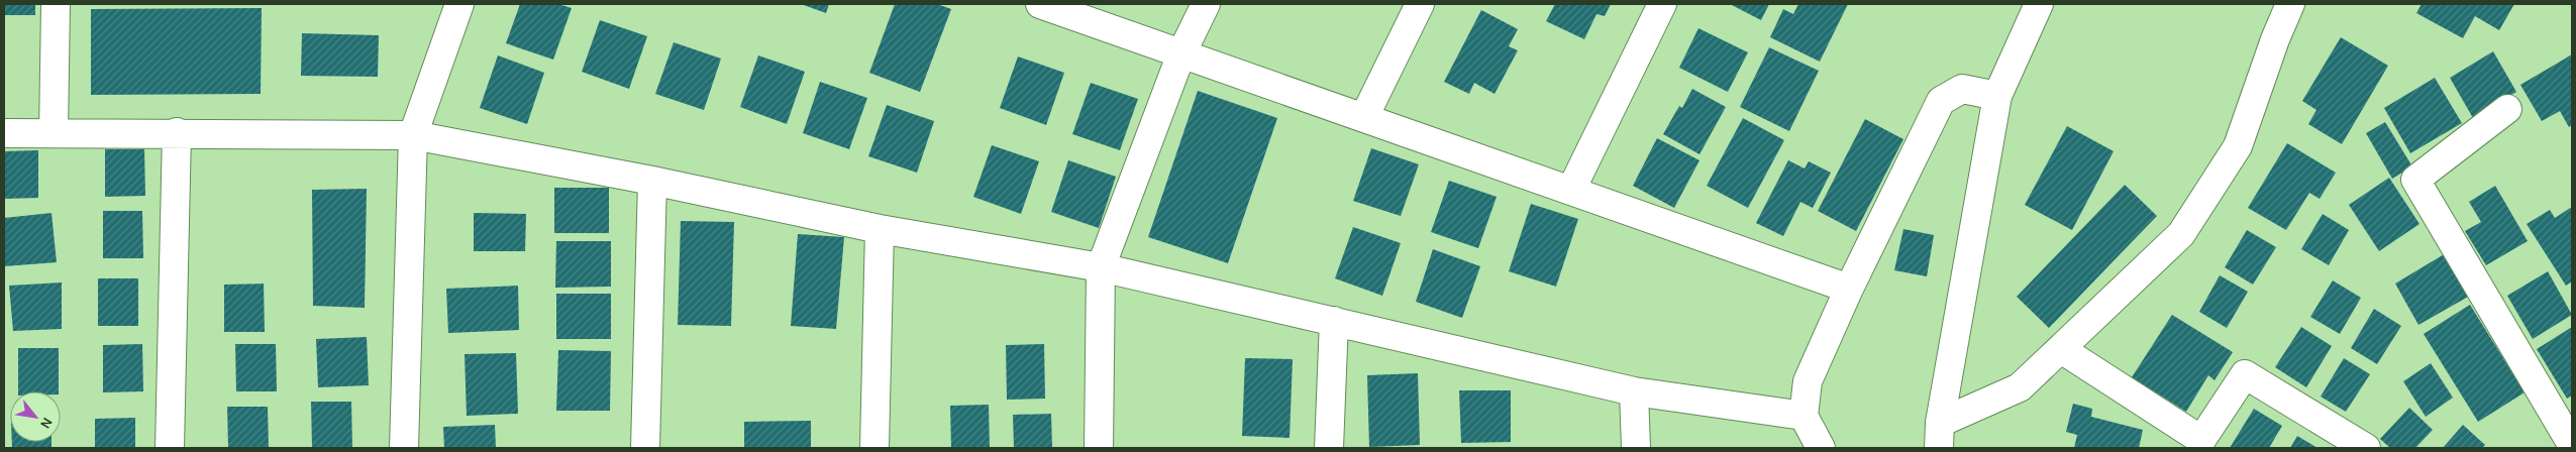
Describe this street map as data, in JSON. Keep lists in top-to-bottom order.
{
  "north": "bottom right"
}
